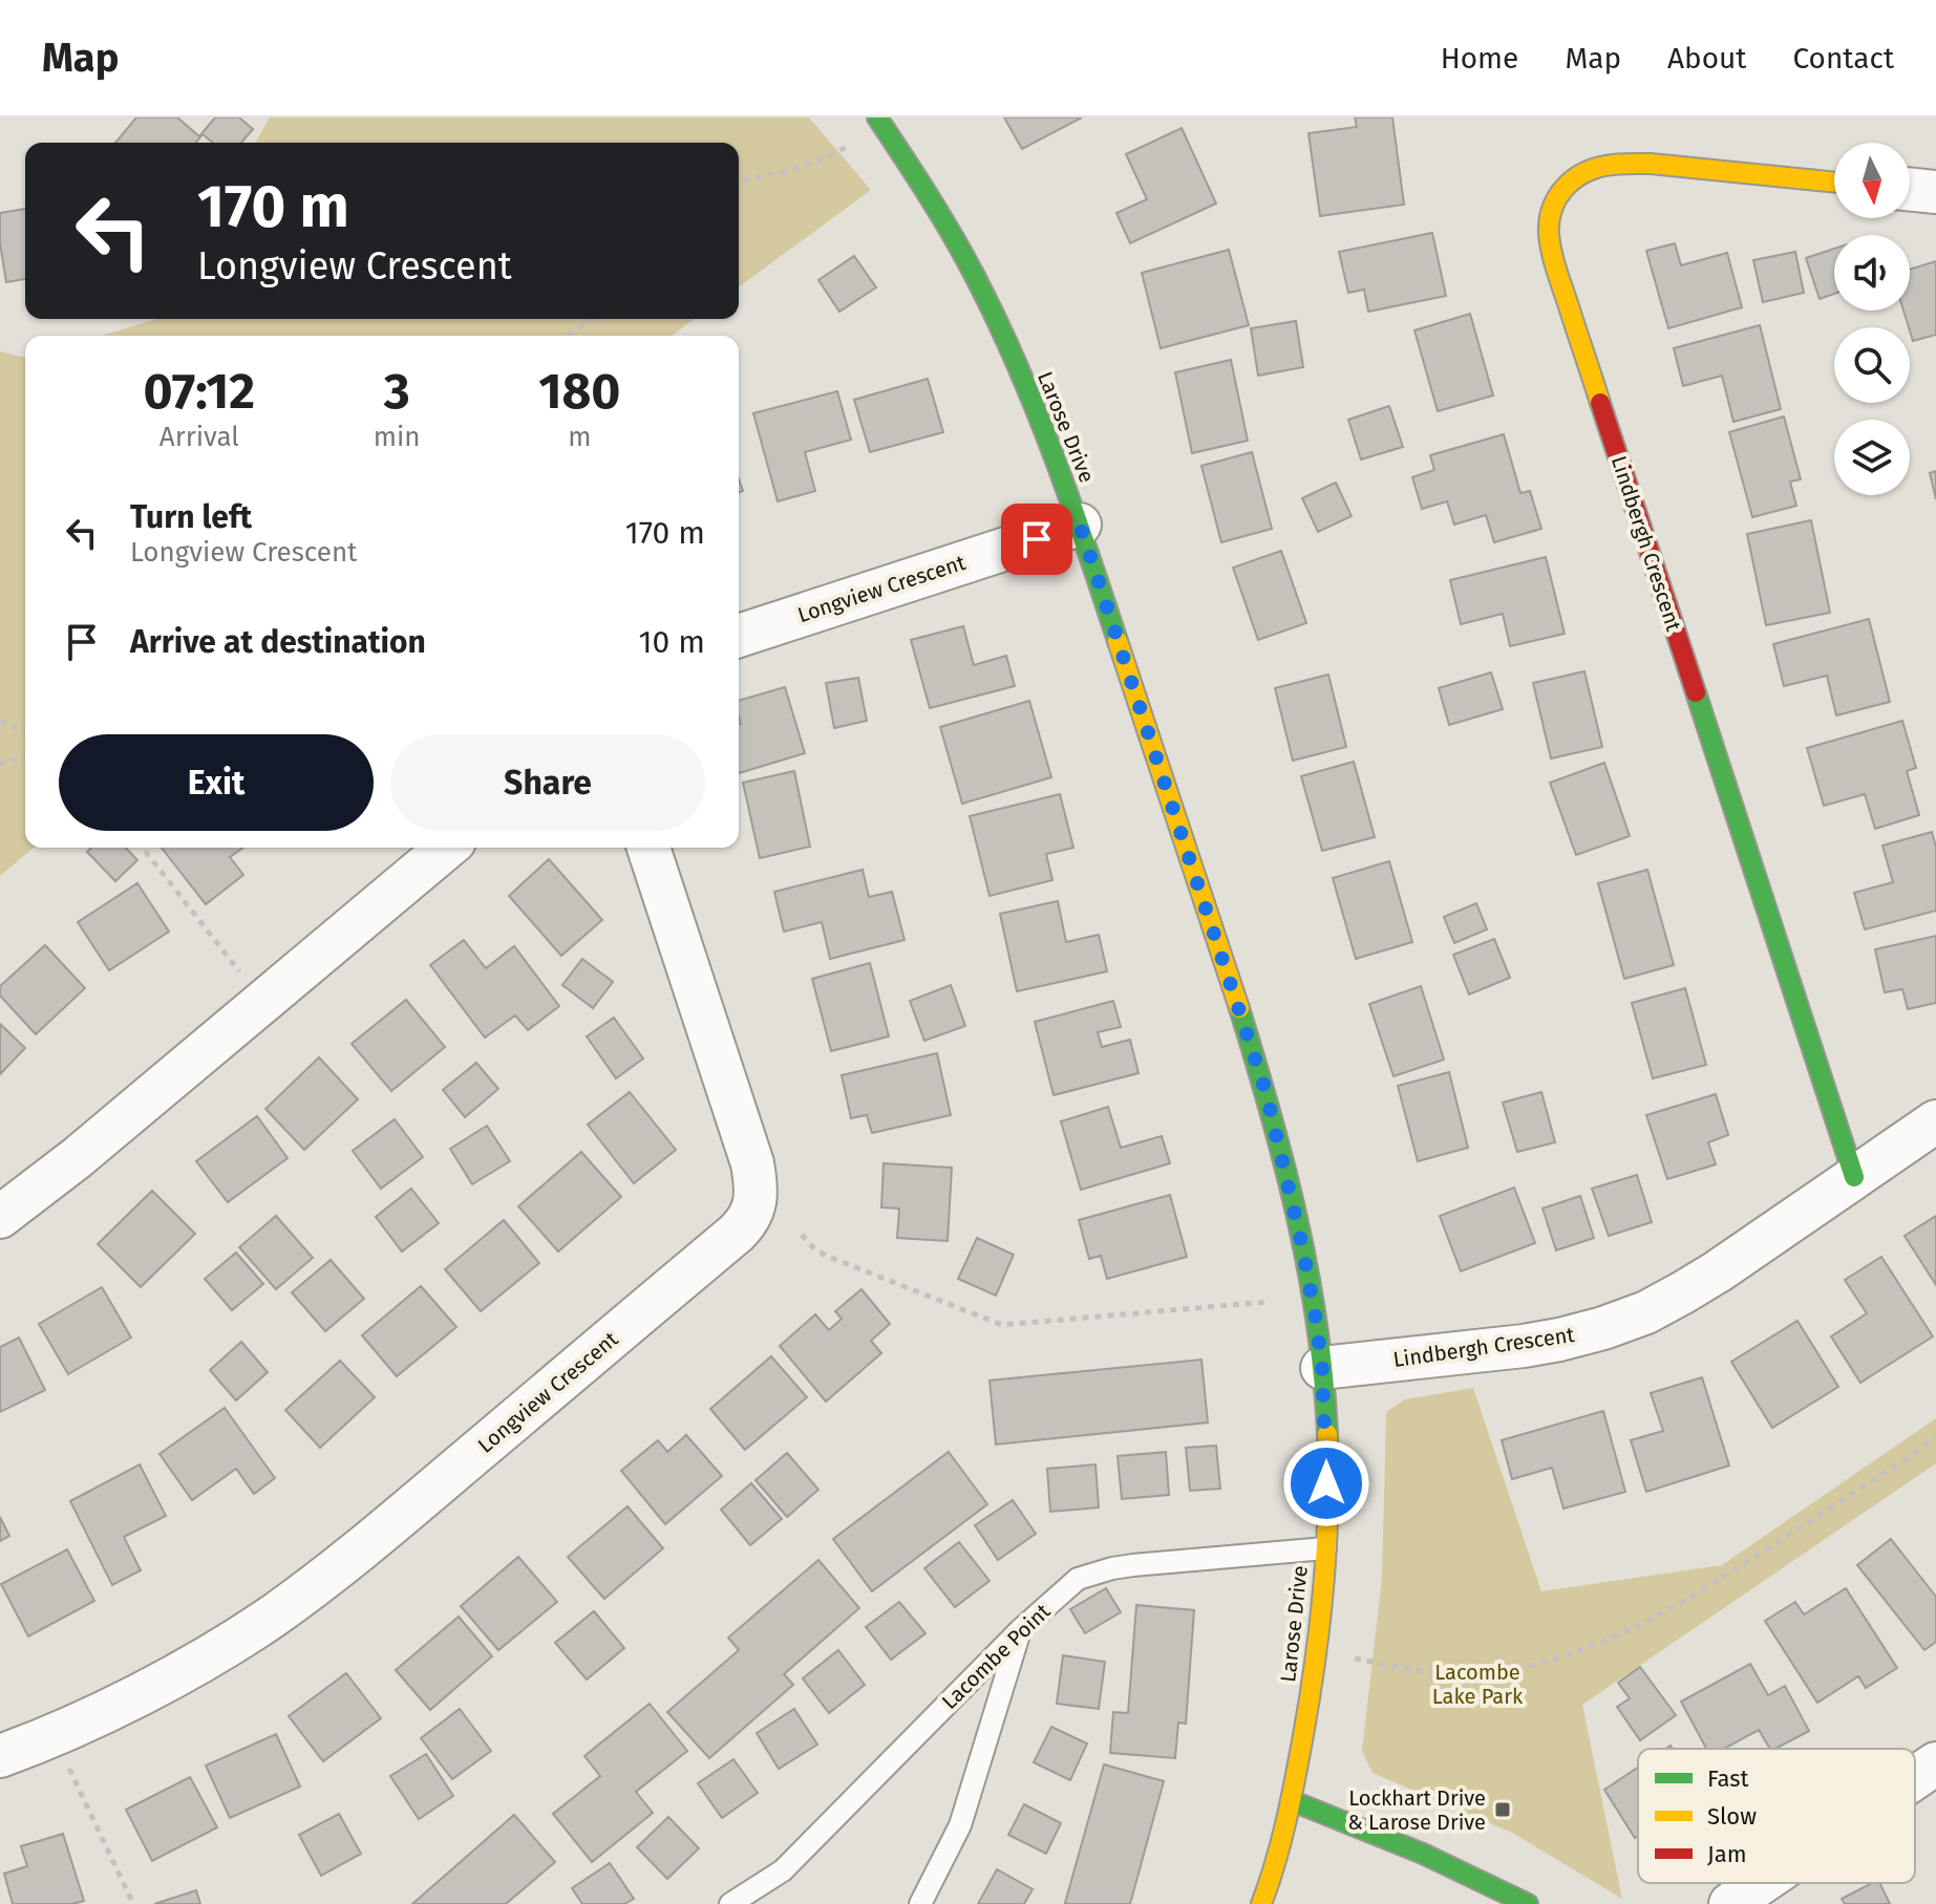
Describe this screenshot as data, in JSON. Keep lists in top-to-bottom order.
{
  "streets": {
    "street": ["Larose Drive", "Lindbergh Crescent", "Longview Crescent"],
    "lane": ["Lacombe Point"]
  },
  "crossings": [
    ["Larose Drive", "Lindbergh Crescent"],
    ["Larose Drive", "Longview Crescent"],
    ["Larose Drive", "Lacombe Point"]
  ],
  "parks": ["Lacombe Lake Park"],
  "places": {
    "transit": ["Lockhart Drive & Larose Drive"]
  },
  "legend": ["Fast", "Slow", "Jam"],
  "north": "bottom",
  "page": {
    "header": "Map",
    "nav": [
      "Home",
      "Map",
      "About",
      "Contact"
    ],
    "turn": ["170 m", "Longview Crescent"],
    "eta": [
      "07:12",
      "Arrival",
      "3",
      "min",
      "180",
      "m"
    ],
    "list": [
      {
        "name": "Turn left",
        "note": "Longview Crescent",
        "value": "170 m"
      },
      {
        "name": "Arrive at destination",
        "value": "10 m"
      }
    ],
    "buttons": ["Exit", "Share"]
  }
}
